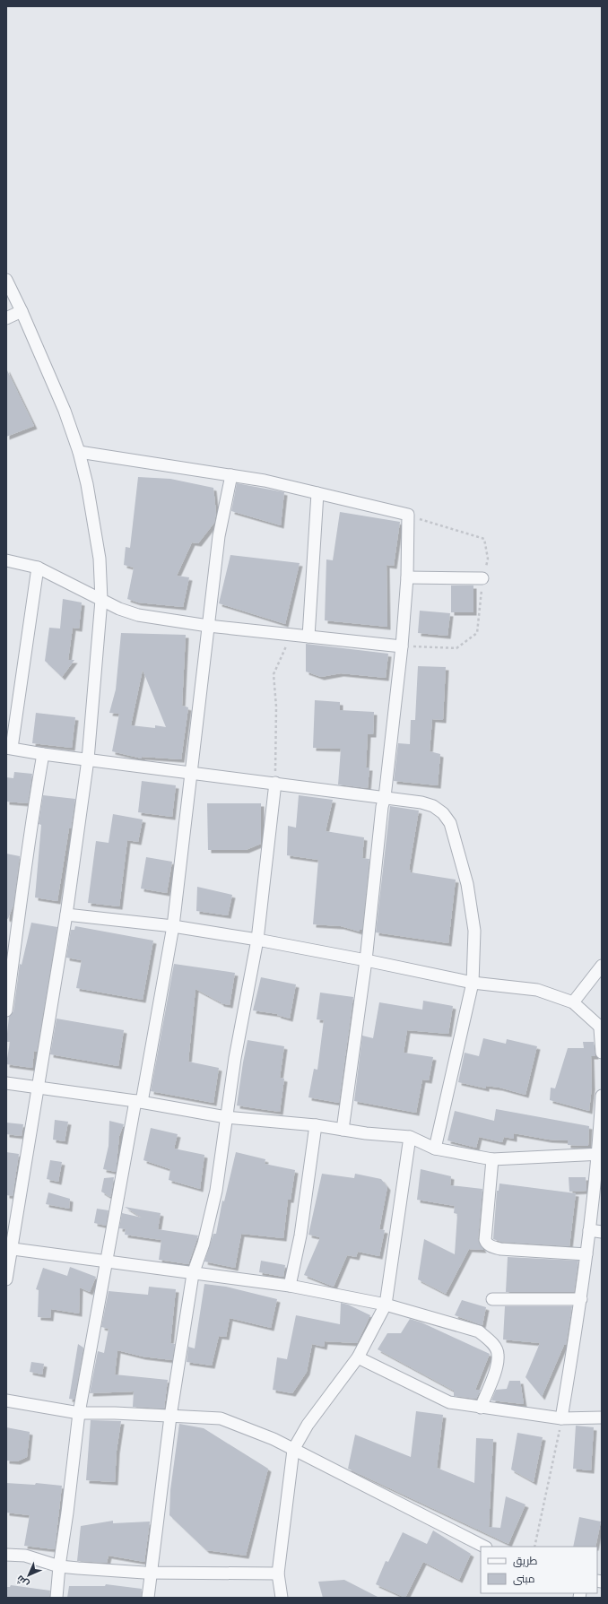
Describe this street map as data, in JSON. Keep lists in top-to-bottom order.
{
  "legend": ["طريق", "مبنى"],
  "north": "bottom left"
}
